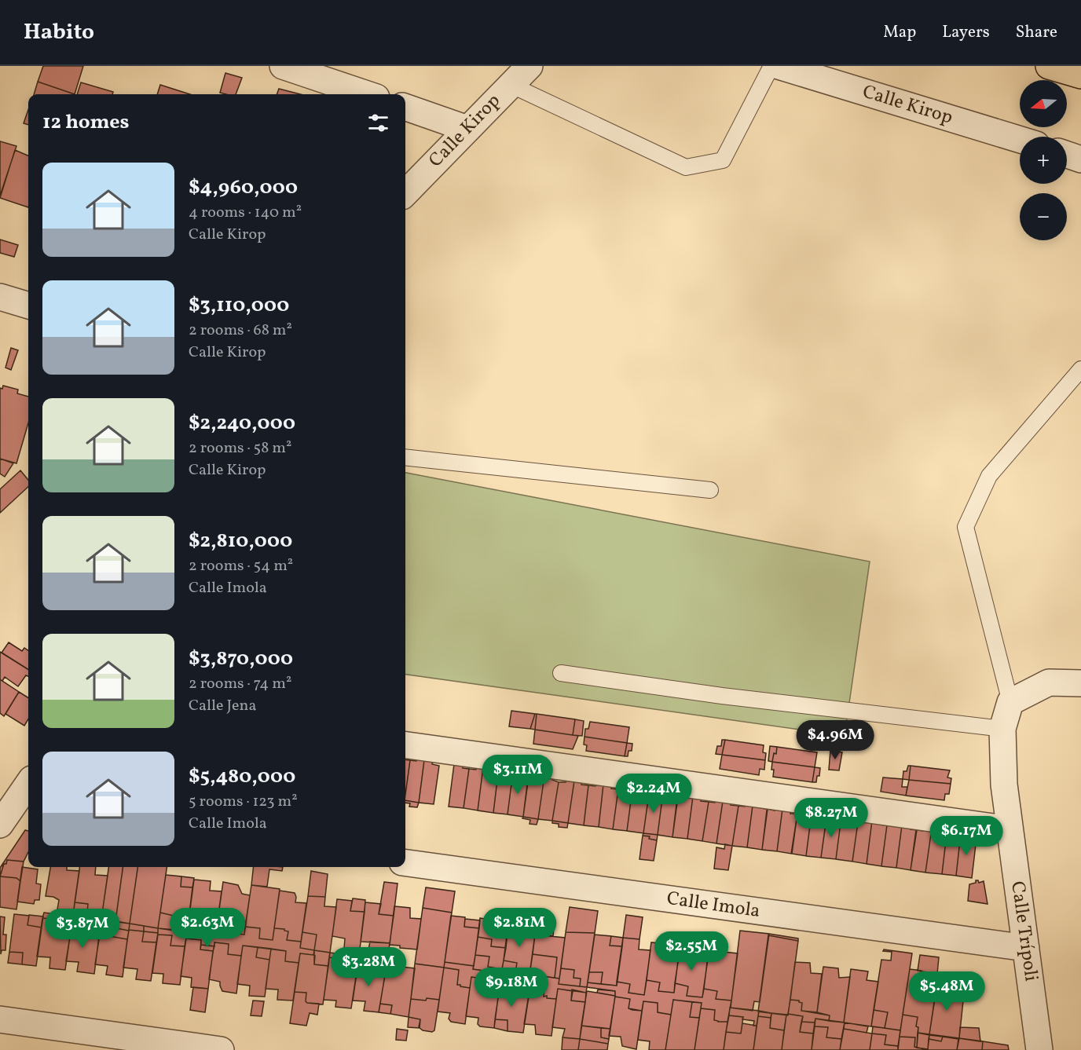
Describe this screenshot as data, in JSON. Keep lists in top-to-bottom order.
{
  "streets": {
    "street": ["Calle Kirop", "Calle Imola", "Calle Trípoli"]
  },
  "crossings": [
    ["Calle Imola", "Calle Trípoli"]
  ],
  "north": "left",
  "page": {
    "header": "Habito",
    "nav": ["Map", "Layers", "Share"],
    "map_buttons": ["+", "−"],
    "heading": "12 homes",
    "list": [
      {
        "name": "$4,960,000",
        "note": "4 rooms · 140 m² · Calle Kirop"
      },
      {
        "name": "$3,110,000",
        "note": "2 rooms · 68 m² · Calle Kirop"
      },
      {
        "name": "$2,240,000",
        "note": "2 rooms · 58 m² · Calle Kirop"
      },
      {
        "name": "$2,810,000",
        "note": "2 rooms · 54 m² · Calle Imola"
      },
      {
        "name": "$3,870,000",
        "note": "2 rooms · 74 m² · Calle Jena"
      },
      {
        "name": "$5,480,000",
        "note": "5 rooms · 123 m² · Calle Imola"
      }
    ],
    "price": [
      "$4.96M",
      "$3.11M",
      "$2.24M",
      "$8.27M",
      "$6.17M",
      "$2.63M",
      "$2.81M",
      "$3.87M",
      "$2.55M",
      "$3.28M",
      "$9.18M",
      "$5.48M"
    ]
  }
}
